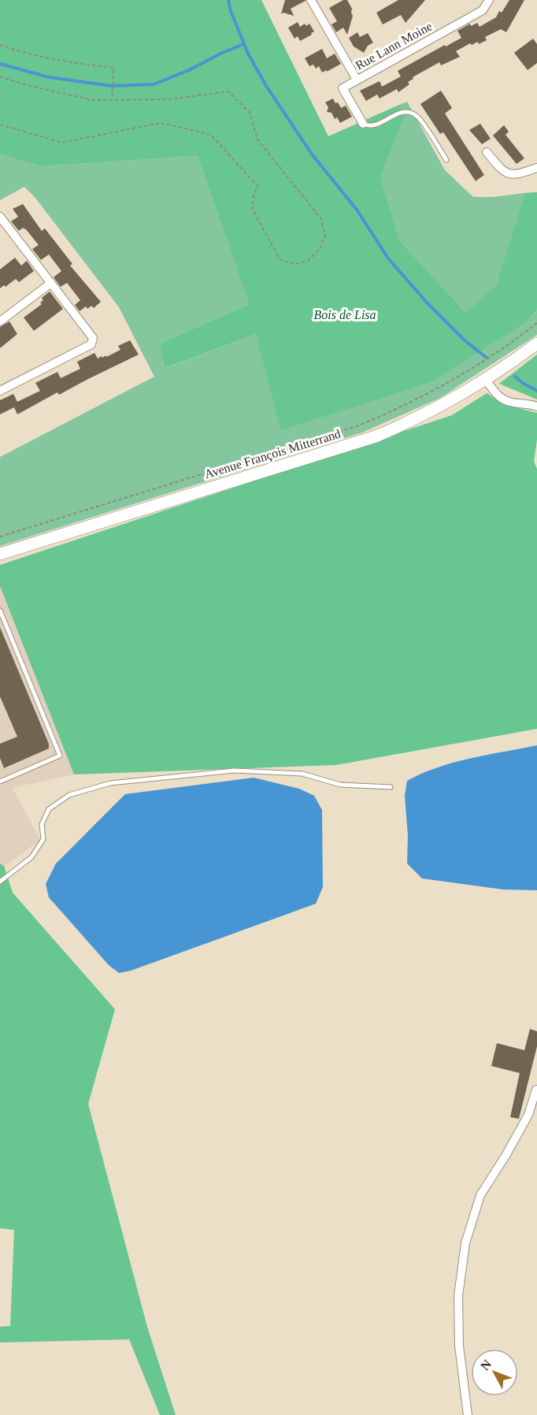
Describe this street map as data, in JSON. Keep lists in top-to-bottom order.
{
  "streets": {
    "main road": ["Avenue François Mitterrand"],
    "street": ["Rue Lann Moine"]
  },
  "parks": ["Bois de Lisa"],
  "north": "top left"
}
